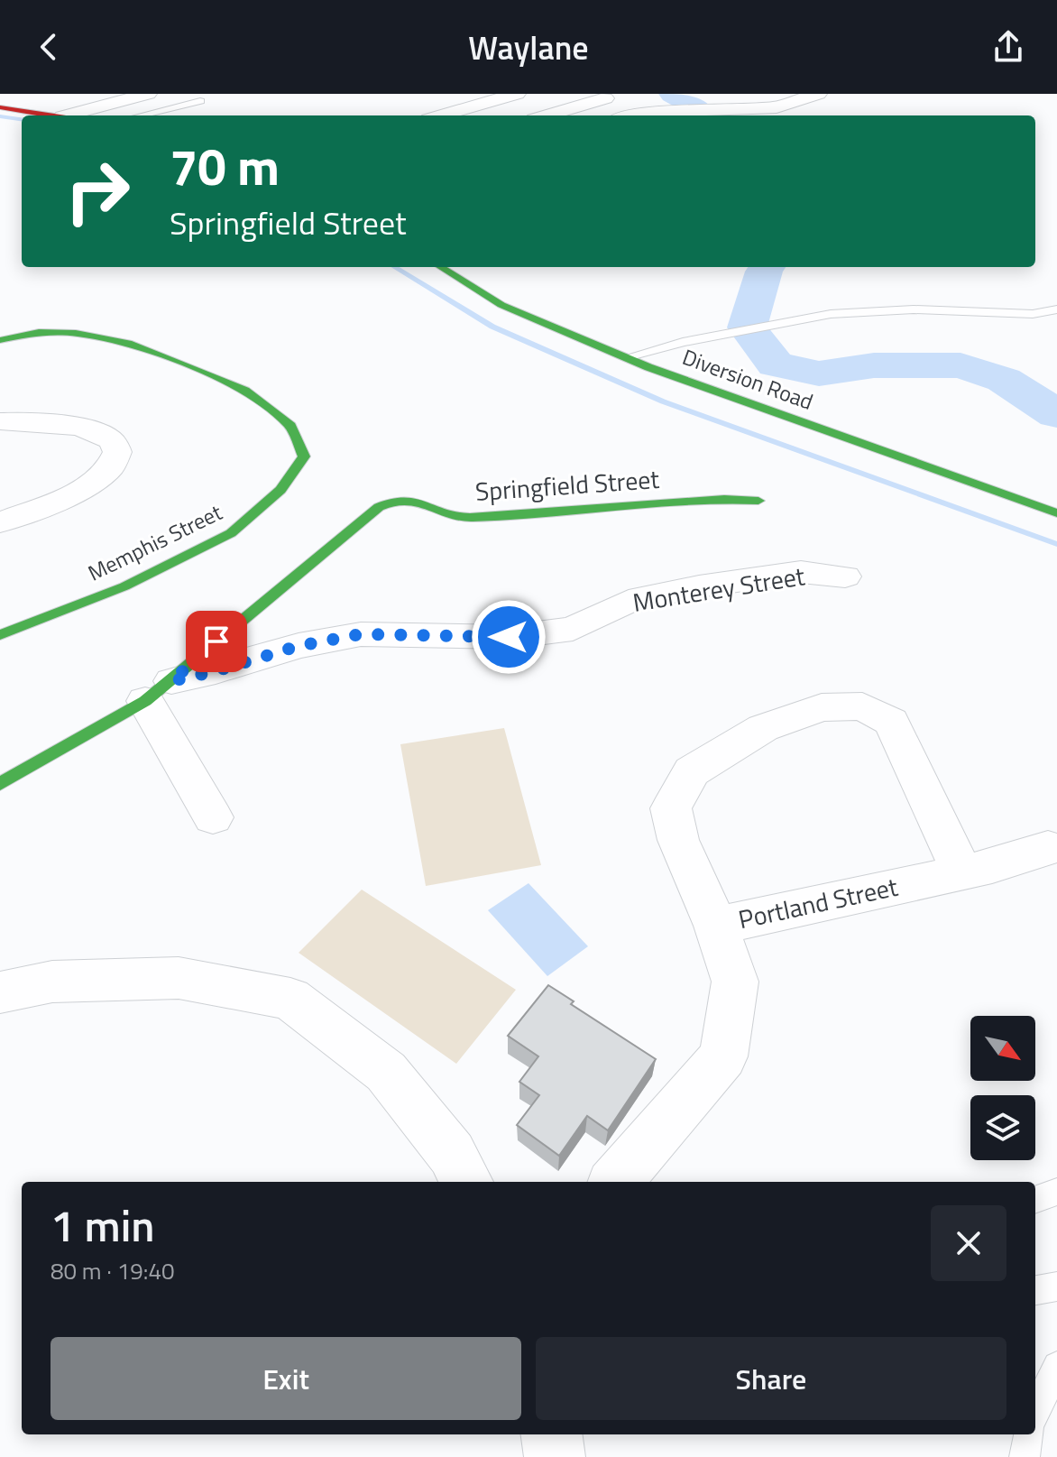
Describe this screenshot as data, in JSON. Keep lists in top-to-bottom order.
{
  "streets": {
    "street": [
      "Diversion Road",
      "Springfield Street",
      "Memphis Street",
      "Monterey Street",
      "Portland Street"
    ]
  },
  "crossings": [
    ["Springfield Street", "Monterey Street"]
  ],
  "north": "bottom right",
  "page": {
    "header": "Waylane",
    "turn": ["70 m", "Springfield Street"],
    "heading": ["1 min", "80 m · 19:40"],
    "buttons": ["Exit", "Share"]
  }
}
